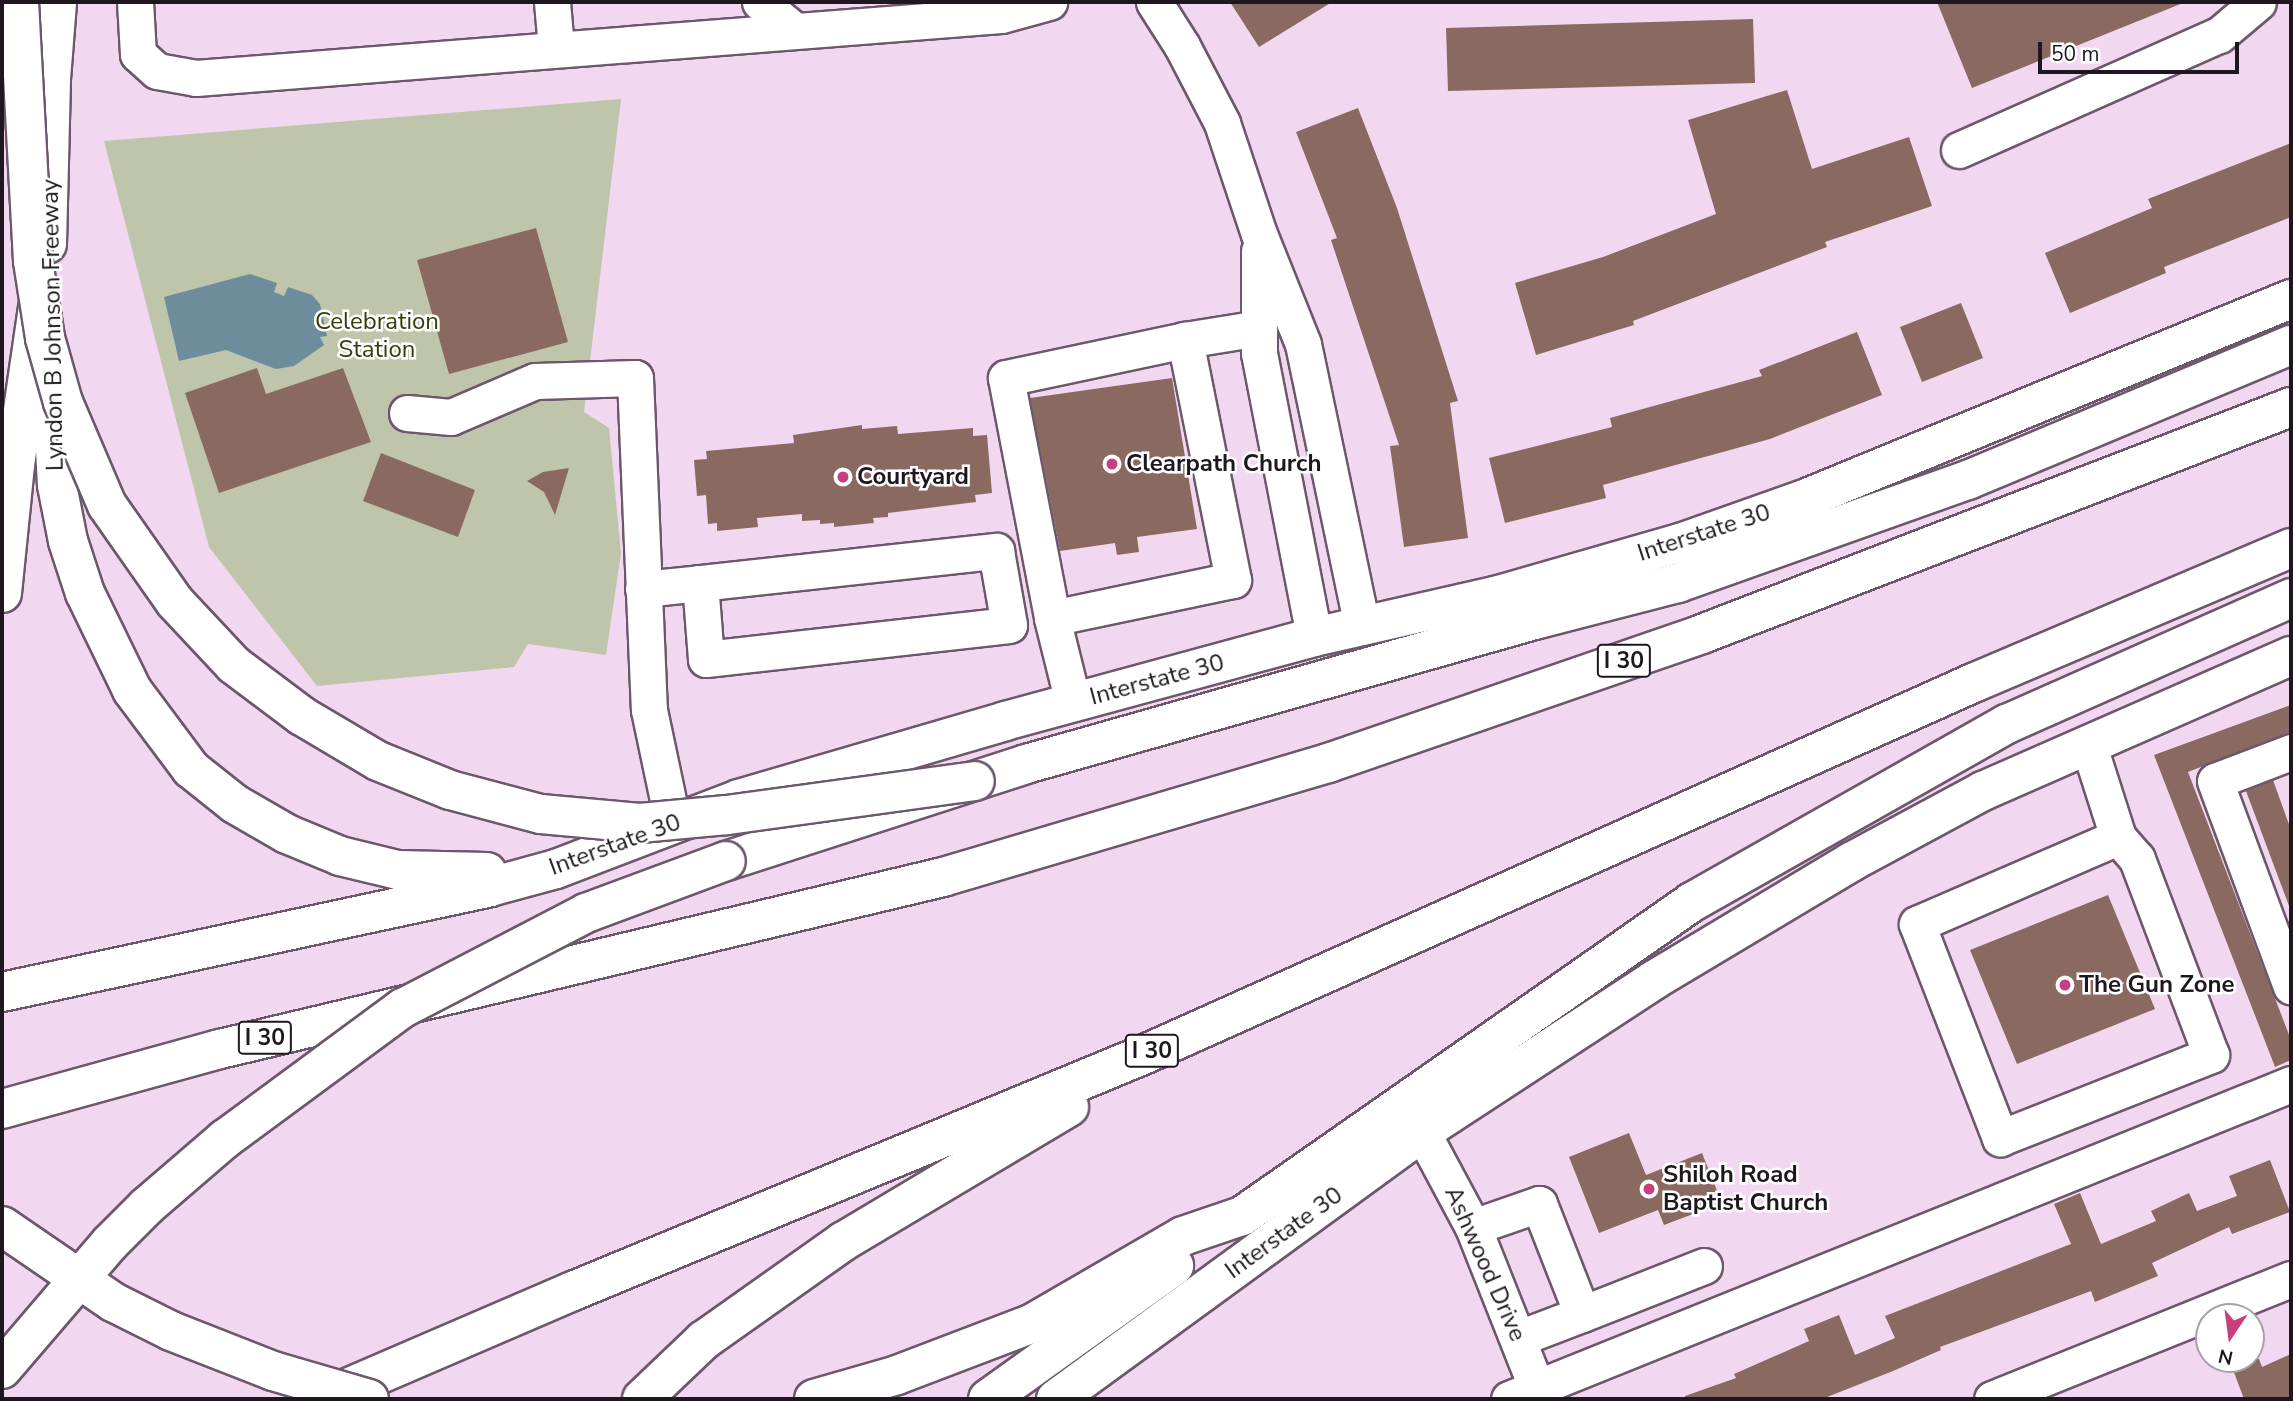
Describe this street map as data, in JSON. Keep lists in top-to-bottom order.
{
  "streets": {
    "main road": ["Lyndon B Johnson Freeway", "Interstate 30", "I 30"],
    "street": ["Ashwood Drive"]
  },
  "crossings": [
    ["Lyndon B Johnson Freeway", "Interstate 30"],
    ["Interstate 30", "Ashwood Drive"]
  ],
  "parks": ["Celebration Station"],
  "places": [
    "Clearpath Church",
    "Courtyard",
    "The Gun Zone",
    "Shiloh Road Baptist Church"
  ],
  "scale_bar": "50 m",
  "north": "bottom"
}
